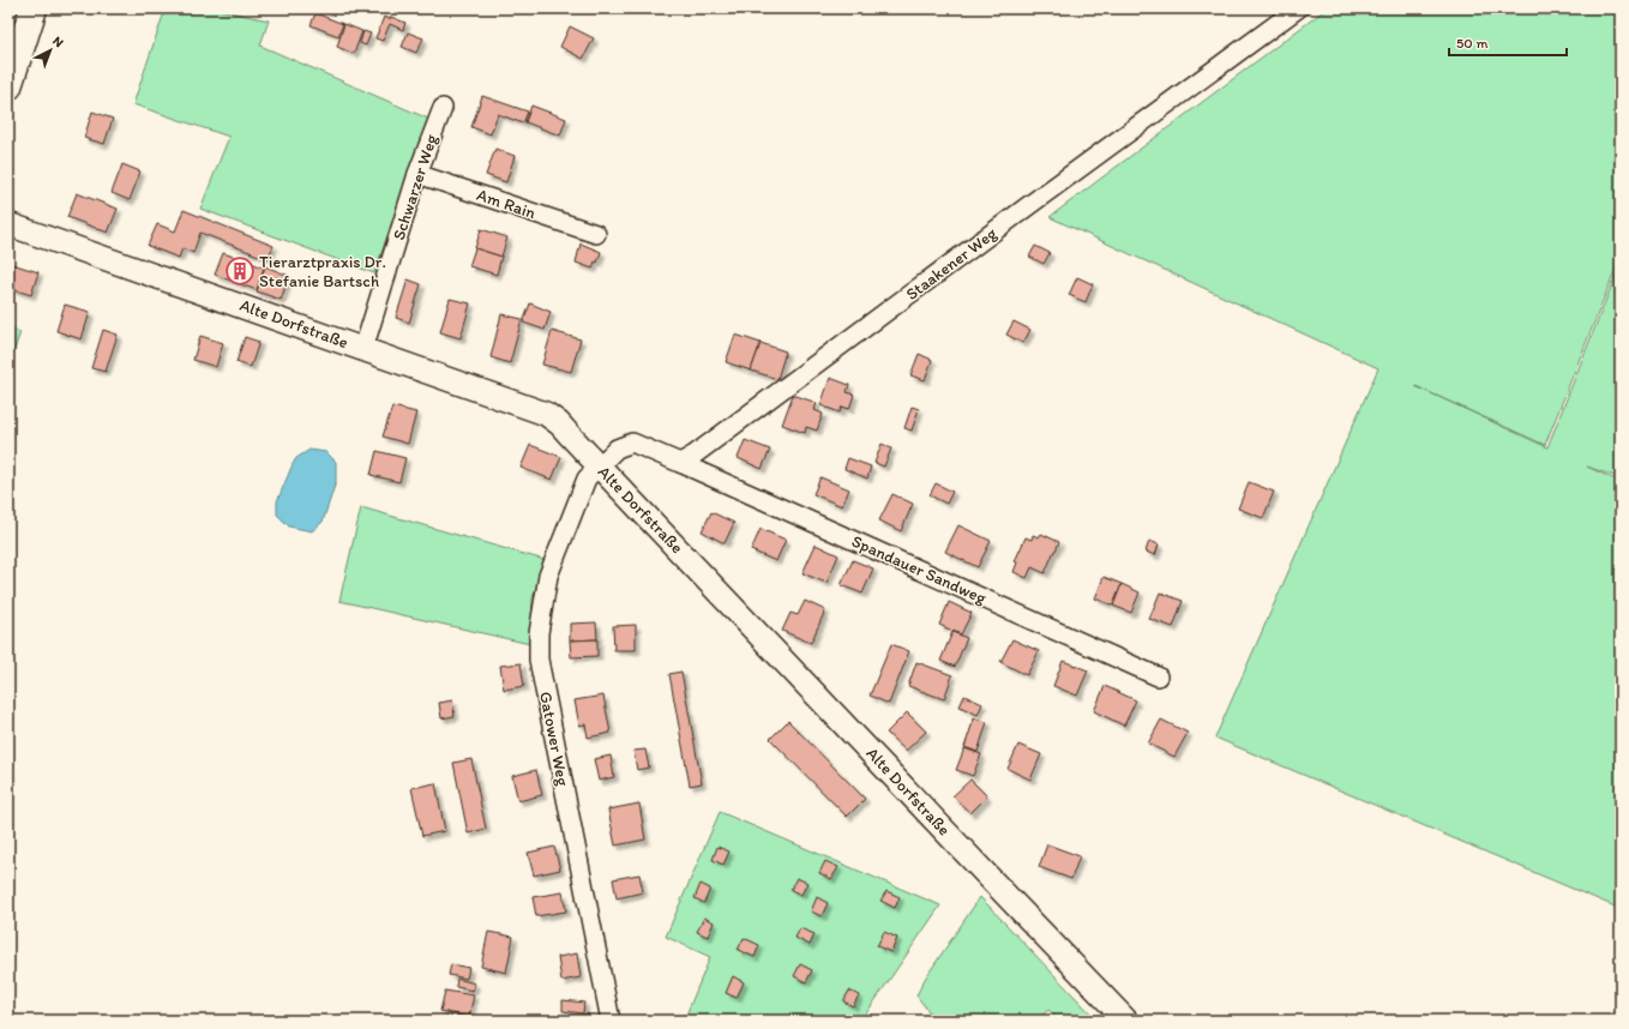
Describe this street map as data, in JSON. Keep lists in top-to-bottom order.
{
  "streets": {
    "street": [
      "Schwarzer Weg",
      "Am Rain",
      "Staakener Weg",
      "Alte Dorfstraße",
      "Spandauer Sandweg",
      "Gatower Weg"
    ]
  },
  "crossings": [
    ["Schwarzer Weg", "Am Rain"],
    ["Schwarzer Weg", "Alte Dorfstraße"],
    ["Staakener Weg", "Spandauer Sandweg"],
    ["Alte Dorfstraße", "Gatower Weg"]
  ],
  "places": {
    "building": ["Tierarztpraxis Dr. Stefanie Bartsch"]
  },
  "scale_bar": "50 m",
  "north": "top right"
}
